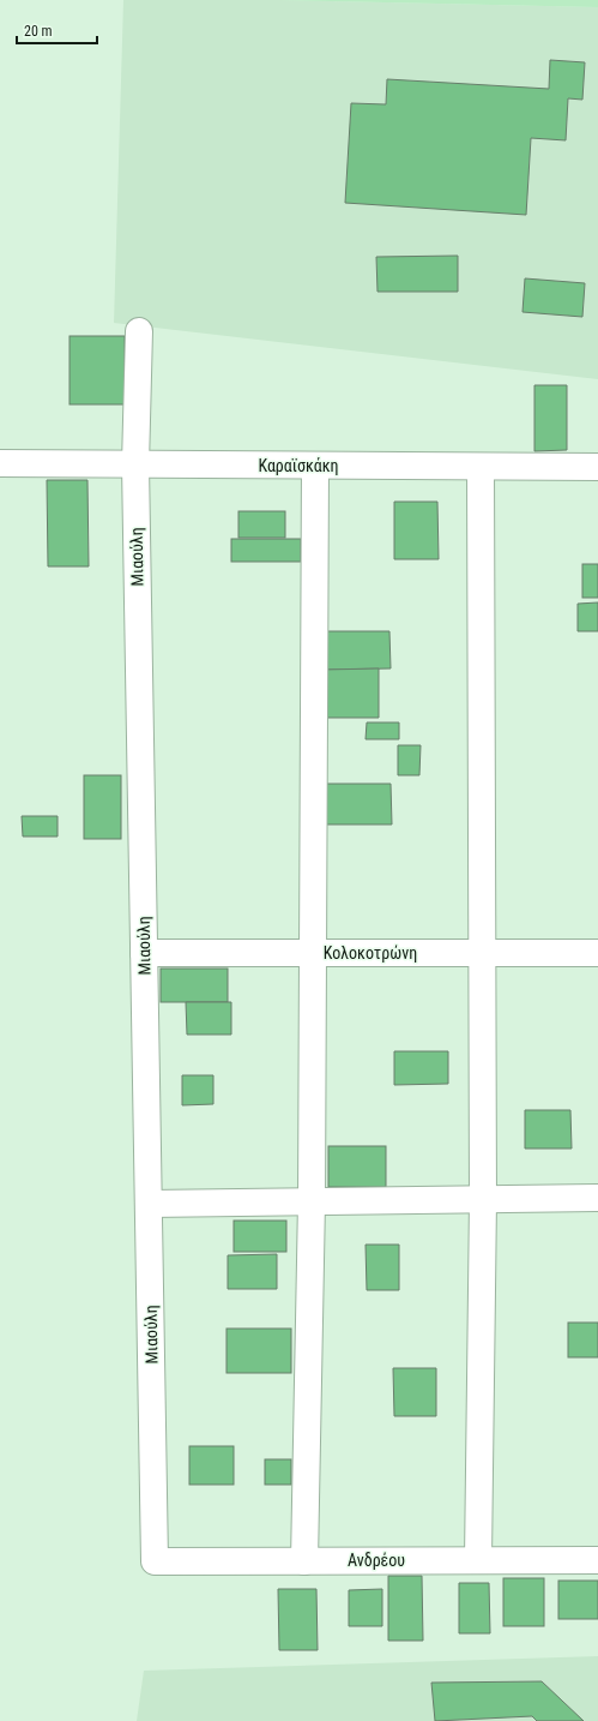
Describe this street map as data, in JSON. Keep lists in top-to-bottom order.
{
  "streets": {
    "street": [
      "Καραϊσκάκη",
      "Μιαούλη",
      "Κολοκοτρώνη",
      "Ανδρέου"
    ]
  },
  "crossings": [
    ["Καραϊσκάκη", "Μιαούλη"],
    ["Μιαούλη", "Κολοκοτρώνη"],
    ["Μιαούλη", "Ανδρέου"]
  ],
  "scale_bar": "20 m"
}
